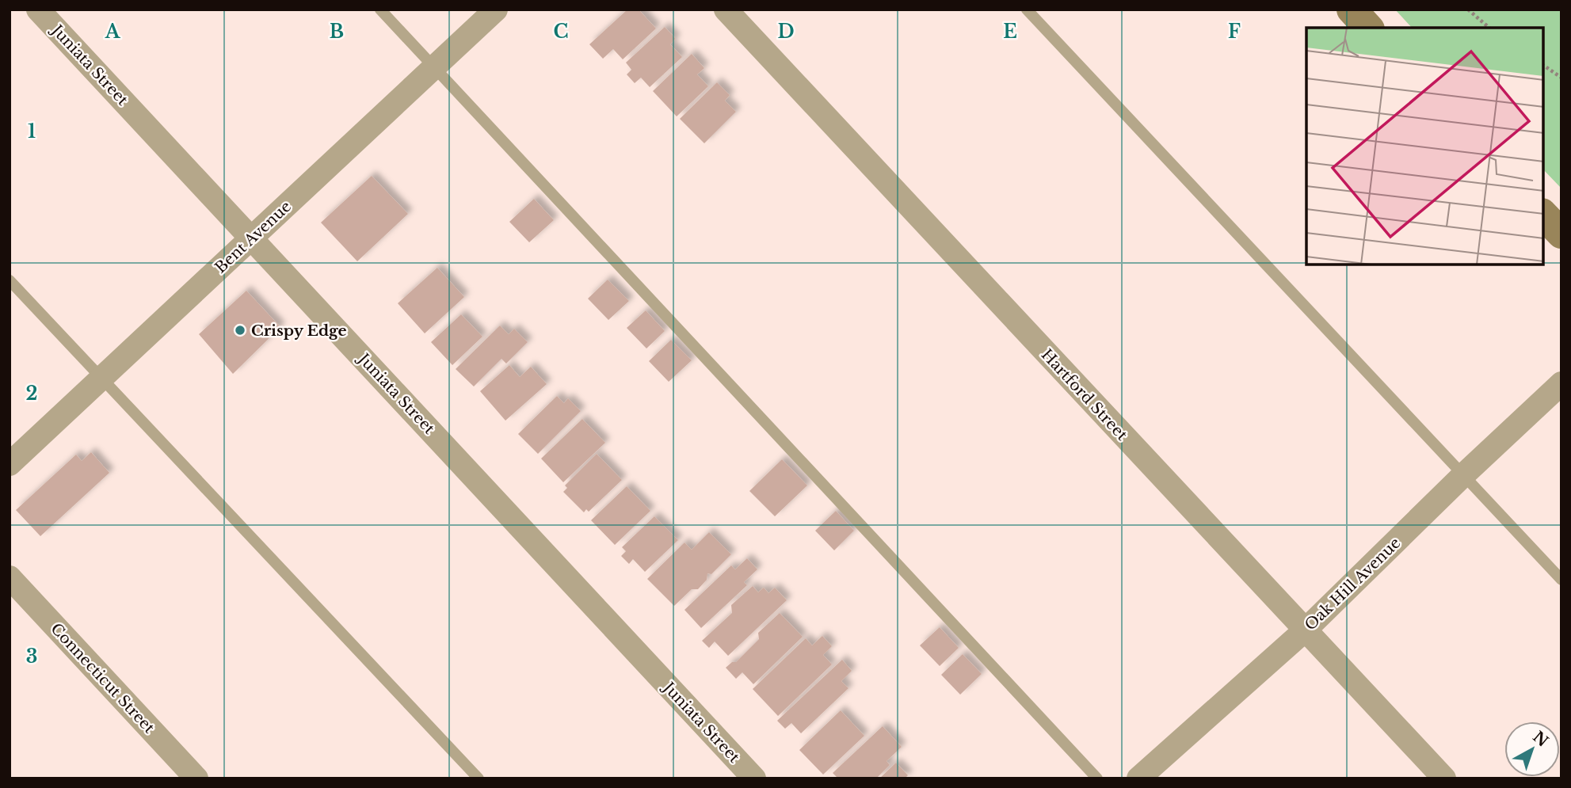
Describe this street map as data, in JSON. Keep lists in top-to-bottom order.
{
  "streets": {
    "street": [
      "Juniata Street",
      "Bent Avenue",
      "Hartford Street",
      "Oak Hill Avenue",
      "Connecticut Street"
    ]
  },
  "crossings": [
    ["Juniata Street", "Bent Avenue"],
    ["Hartford Street", "Oak Hill Avenue"]
  ],
  "places": ["Crispy Edge"],
  "north": "top right",
  "grid": {
    "columns": [
      "A",
      "B",
      "C",
      "D",
      "E",
      "F"
    ],
    "rows": ["1", "2", "3"]
  }
}
